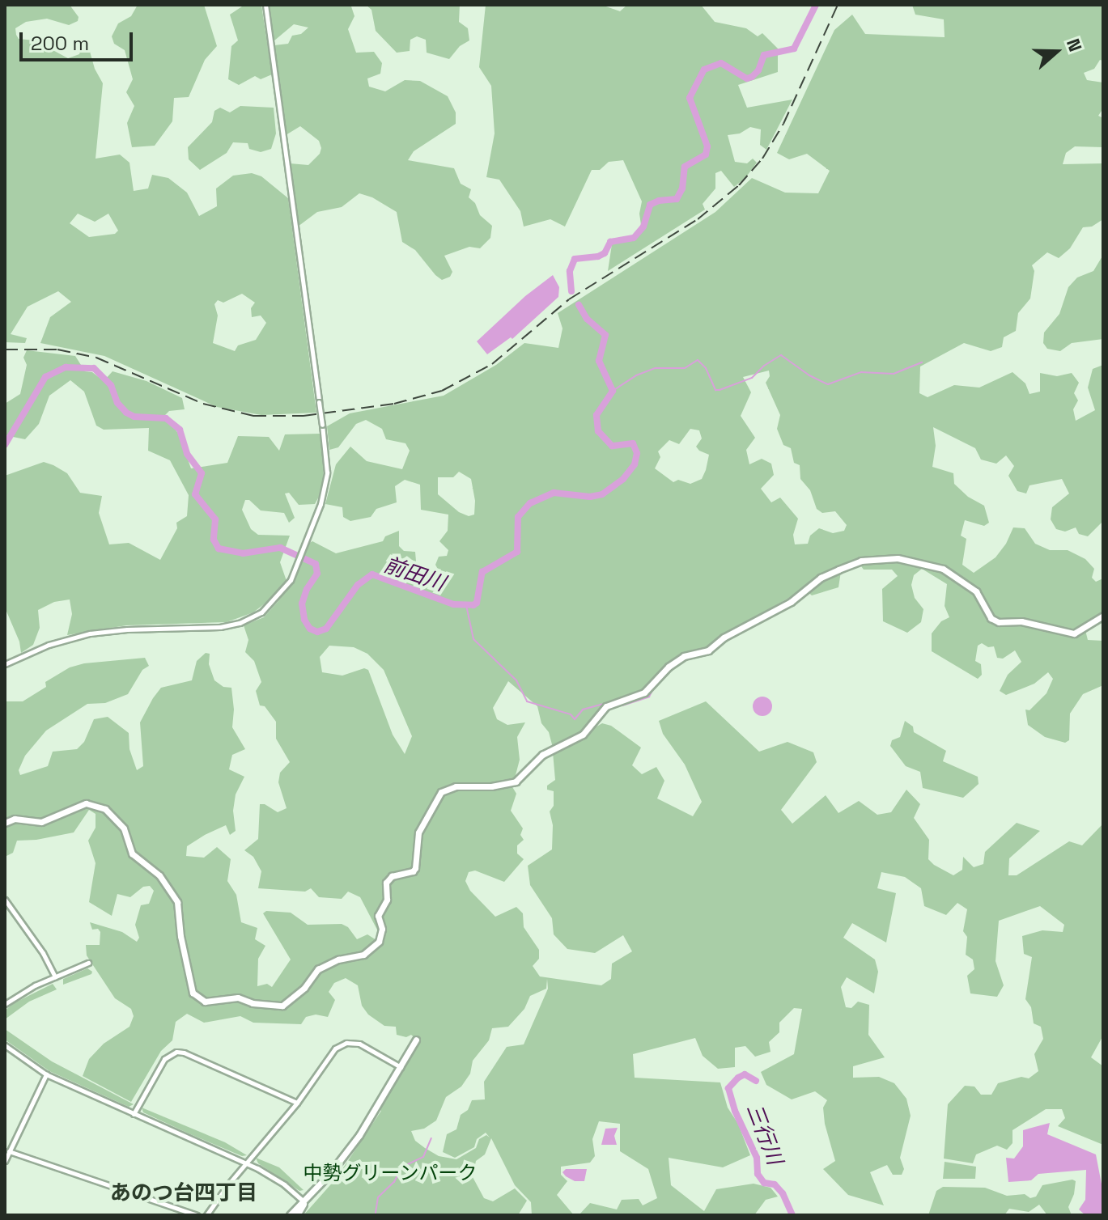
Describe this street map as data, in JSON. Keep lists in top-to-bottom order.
{
  "districts": ["あのつ台四丁目"],
  "water": ["前田川", "三行川"],
  "parks": ["中勢グリーンパーク"],
  "scale_bar": "200 m",
  "north": "right"
}
